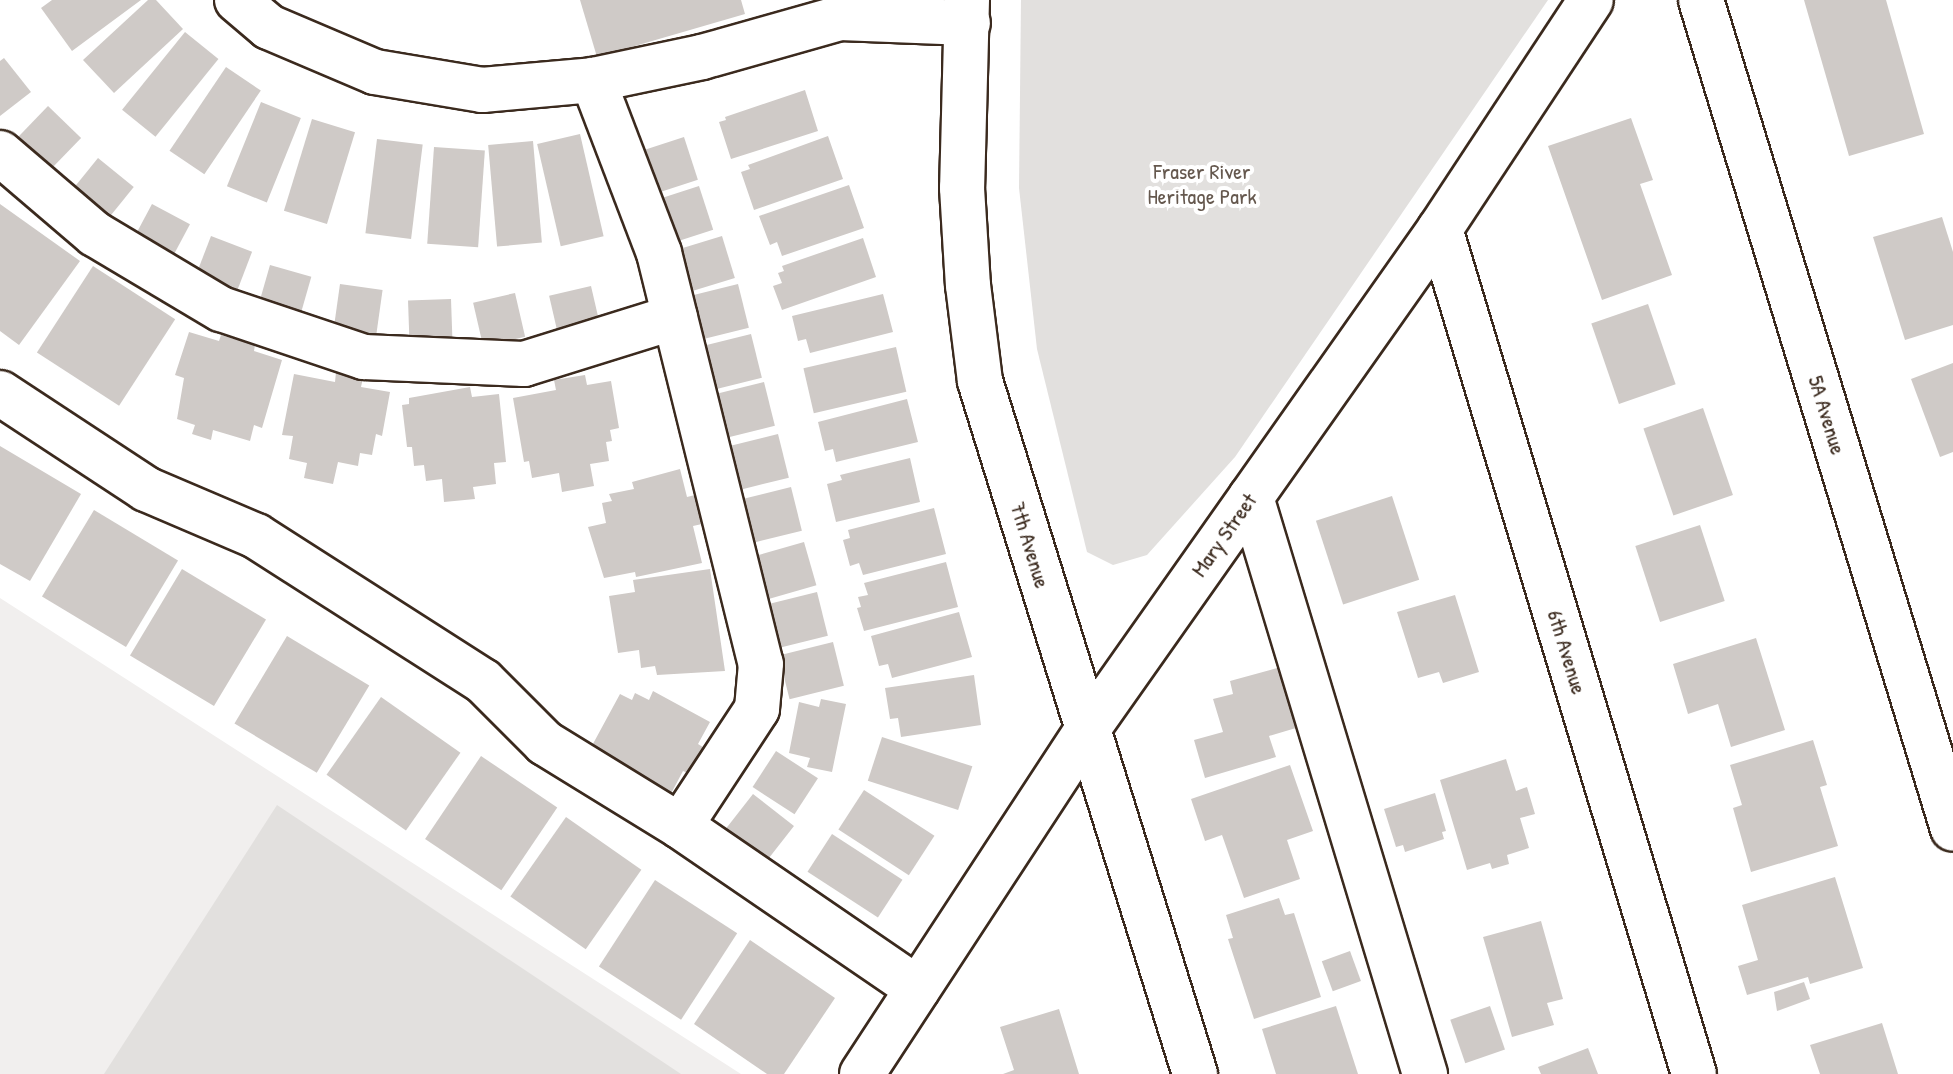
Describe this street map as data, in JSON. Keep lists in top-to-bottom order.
{
  "streets": {
    "street": [
      "5A Avenue",
      "Mary Street",
      "7th Avenue",
      "6th Avenue"
    ]
  },
  "crossings": [
    ["Mary Street", "7th Avenue"],
    ["Mary Street", "6th Avenue"]
  ],
  "parks": ["Fraser River Heritage Park"]
}
